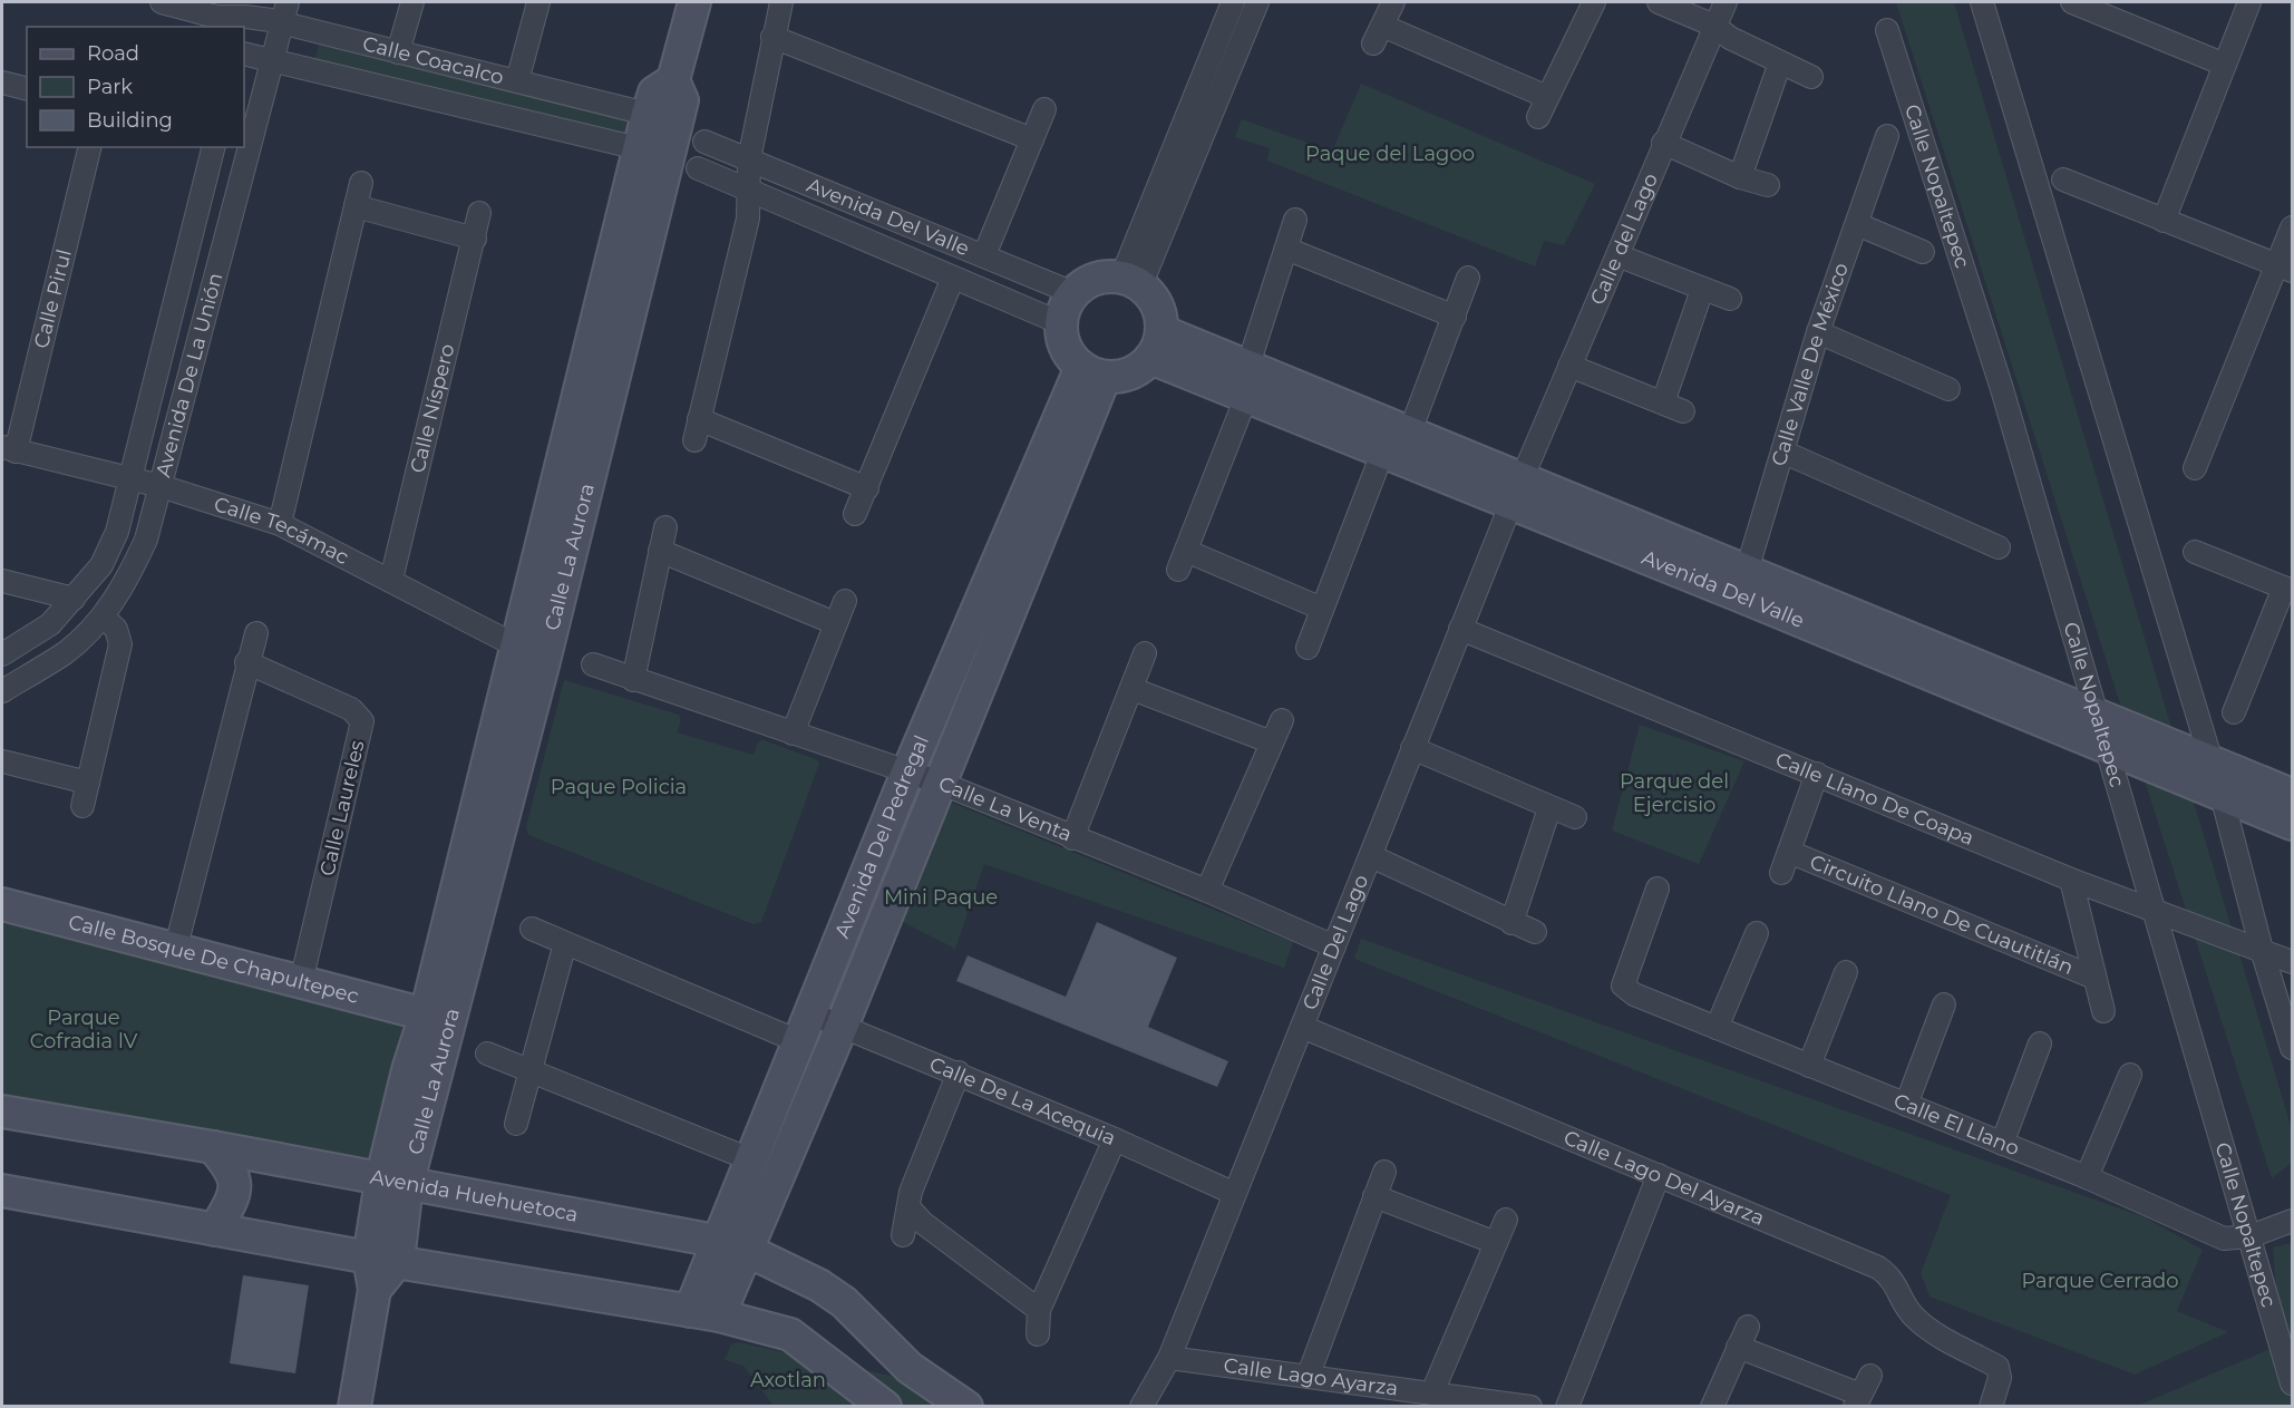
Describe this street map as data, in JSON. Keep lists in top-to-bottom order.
{
  "streets": {
    "street": [
      "Calle Coacalco",
      "Calle Nopaltepec",
      "Avenida Del Valle",
      "Calle del Lago",
      "Calle Pirul",
      "Calle Valle De México",
      "Avenida De La Unión",
      "Calle Níspero",
      "Calle Tecámac",
      "Calle La Aurora",
      "Calle Llano De Coapa",
      "Calle Laureles",
      "Calle La Venta",
      "Avenida Del Pedregal",
      "Circuito Llano De Cuautitlán",
      "Calle Del Lago",
      "Calle Bosque De Chapultepec",
      "Calle De La Acequia",
      "Calle El Llano",
      "Calle Lago Del Ayarza",
      "Avenida Huehuetoca",
      "Calle Lago Ayarza"
    ]
  },
  "crossings": [
    ["Calle Coacalco", "Avenida De La Unión"],
    ["Calle Coacalco", "Calle La Aurora"],
    ["Calle Nopaltepec", "Avenida Del Valle"],
    ["Calle Nopaltepec", "Calle Llano De Coapa"],
    ["Calle Nopaltepec", "Calle El Llano"],
    ["Avenida Del Valle", "Calle del Lago"],
    ["Avenida Del Valle", "Calle Valle De México"],
    ["Avenida Del Valle", "Avenida Del Pedregal"],
    ["Avenida Del Valle", "Calle Del Lago"],
    ["Calle del Lago", "Calle Del Lago"],
    ["Calle Pirul", "Calle Tecámac"],
    ["Avenida De La Unión", "Calle Tecámac"],
    ["Calle Níspero", "Calle Tecámac"],
    ["Calle Tecámac", "Calle La Aurora"],
    ["Calle La Aurora", "Calle Bosque De Chapultepec"],
    ["Calle La Aurora", "Avenida Huehuetoca"],
    ["Calle Llano De Coapa", "Circuito Llano De Cuautitlán"],
    ["Calle Llano De Coapa", "Calle Del Lago"],
    ["Calle Laureles", "Calle Bosque De Chapultepec"],
    ["Calle La Venta", "Avenida Del Pedregal"],
    ["Calle La Venta", "Calle Del Lago"],
    ["Avenida Del Pedregal", "Calle De La Acequia"],
    ["Avenida Del Pedregal", "Avenida Huehuetoca"],
    ["Calle Del Lago", "Calle De La Acequia"],
    ["Calle Del Lago", "Calle Lago Del Ayarza"],
    ["Calle Del Lago", "Calle Lago Ayarza"]
  ],
  "parks": [
    "Paque del Lagoo",
    "Parque del Ejercisio",
    "Paque Policia",
    "Mini Paque",
    "Parque Cofradia lV",
    "Parque Cerrado",
    "Axotlan"
  ],
  "legend": ["Road", "Park", "Building"]
}
